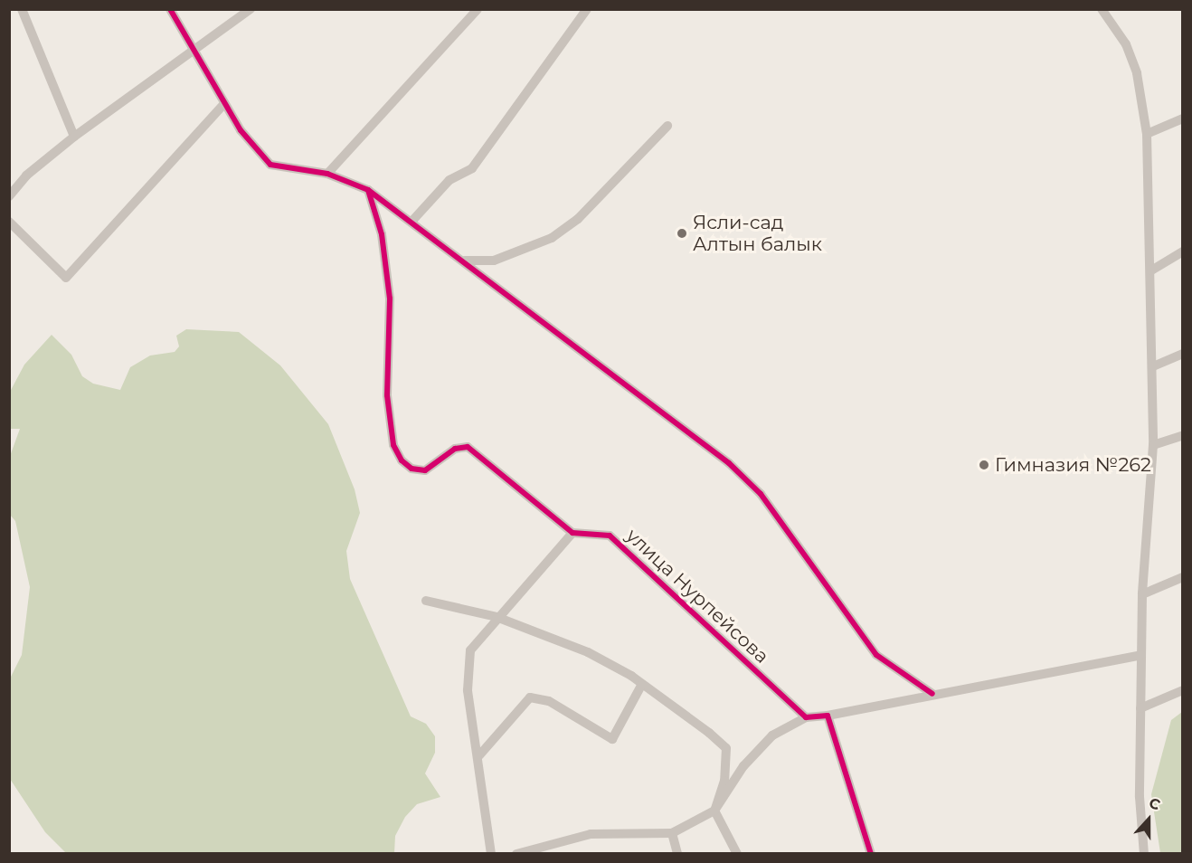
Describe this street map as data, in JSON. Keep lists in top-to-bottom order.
{
  "streets": {
    "street": ["улица Нурпейсова"]
  },
  "places": ["Ясли-сад Алтын балык", "Гимназия №262"],
  "north": "top"
}
